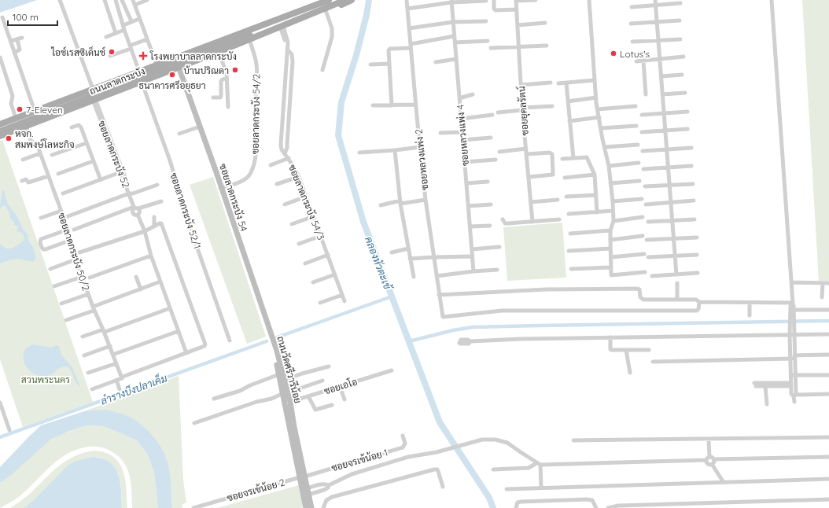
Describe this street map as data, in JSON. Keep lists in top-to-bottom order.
{
  "streets": {
    "main road": ["ถนนลาดกระบัง", "ซอยลาดกระบัง 54", "ถนนวัดศรีวารีน้อย"],
    "street": [
      "ซอยยุคลรัตน์",
      "ซอยลาดกระบัง 54/2",
      "ซอยหลวงแพ่ง 4",
      "ซอยลาดกระบัง 52",
      "ซอยหลวงแพ่ง 2",
      "ซอยลาดกระบัง 54/3",
      "ซอยลาดกระบัง 52/1",
      "ซอยลาดกระบัง 50/2",
      "ซอยเอโอ",
      "ซอยจรเข้น้อย 1",
      "ซอยจรเข้น้อย 2"
    ]
  },
  "crossings": [
    ["ถนนลาดกระบัง", "ซอยลาดกระบัง 54/2"],
    ["ถนนลาดกระบัง", "ซอยลาดกระบัง 52"],
    ["ถนนลาดกระบัง", "ซอยลาดกระบัง 54"],
    ["ถนนลาดกระบัง", "ซอยลาดกระบัง 54/3"],
    ["ถนนลาดกระบัง", "ซอยลาดกระบัง 52/1"],
    ["ถนนลาดกระบัง", "ซอยลาดกระบัง 50/2"],
    ["ซอยลาดกระบัง 54/2", "ซอยลาดกระบัง 54"],
    ["ซอยลาดกระบัง 54", "ถนนวัดศรีวารีน้อย"],
    ["ถนนวัดศรีวารีน้อย", "ซอยเอโอ"],
    ["ถนนวัดศรีวารีน้อย", "ซอยจรเข้น้อย 1"],
    ["ถนนวัดศรีวารีน้อย", "ซอยจรเข้น้อย 2"],
    ["ซอยจรเข้น้อย 1", "ซอยจรเข้น้อย 2"]
  ],
  "water": ["คลองหัวตะเข้", "ลำรางบึงปลาเค็ม"],
  "parks": ["สวนพระนคร"],
  "places": {
    "other": [
      "ไอช์เรสซิเด็นช์",
      "Lotus's",
      "บ้านปริณดา",
      "ธนาคารศรีอยุธยา",
      "7-Eleven",
      "หจก. สมพงษ์โลหะกิจ"
    ],
    "health": ["โรงพยาบาลลาดกระบัง"]
  },
  "scale_bar": "100 m"
}
